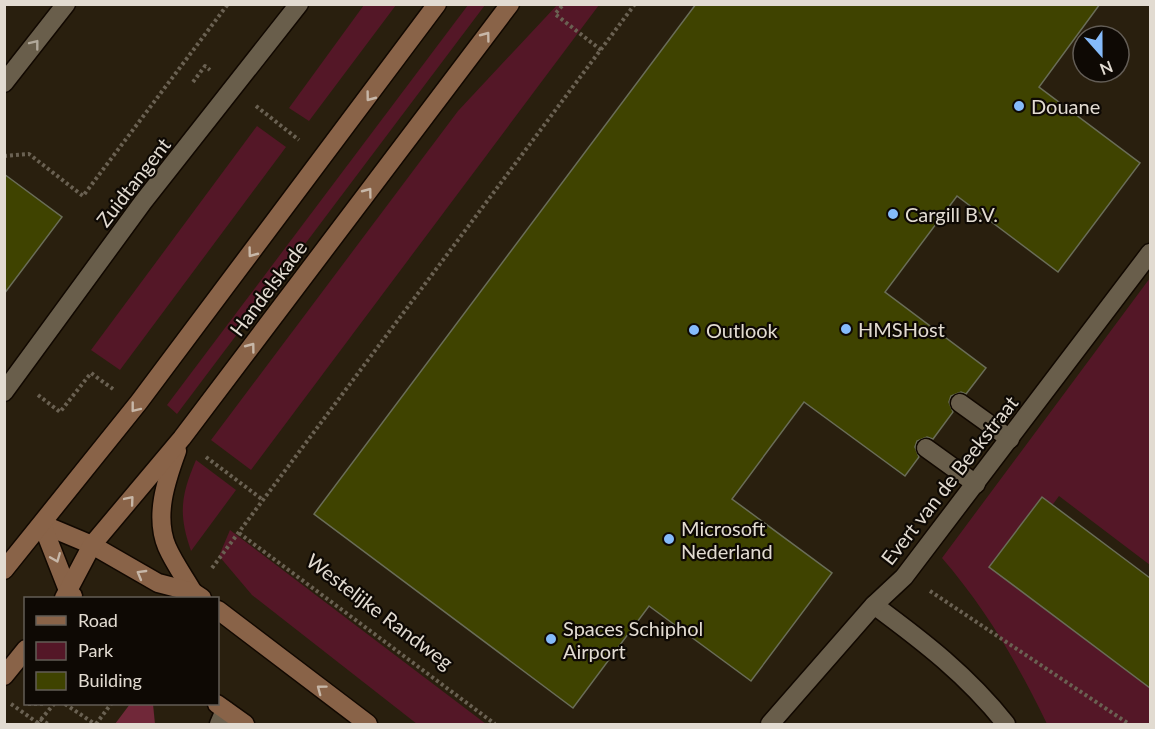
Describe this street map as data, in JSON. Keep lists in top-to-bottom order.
{
  "streets": {
    "street": ["Zuidtangent", "Handelskade", "Evert van de Beekstraat"],
    "path": ["Westelijke Randweg"]
  },
  "places": [
    "Douane",
    "Cargill B.V.",
    "HMSHost",
    "Outlook",
    "Microsoft Nederland",
    "Spaces Schiphol Airport"
  ],
  "legend": ["Road", "Park", "Building"],
  "north": "bottom"
}
